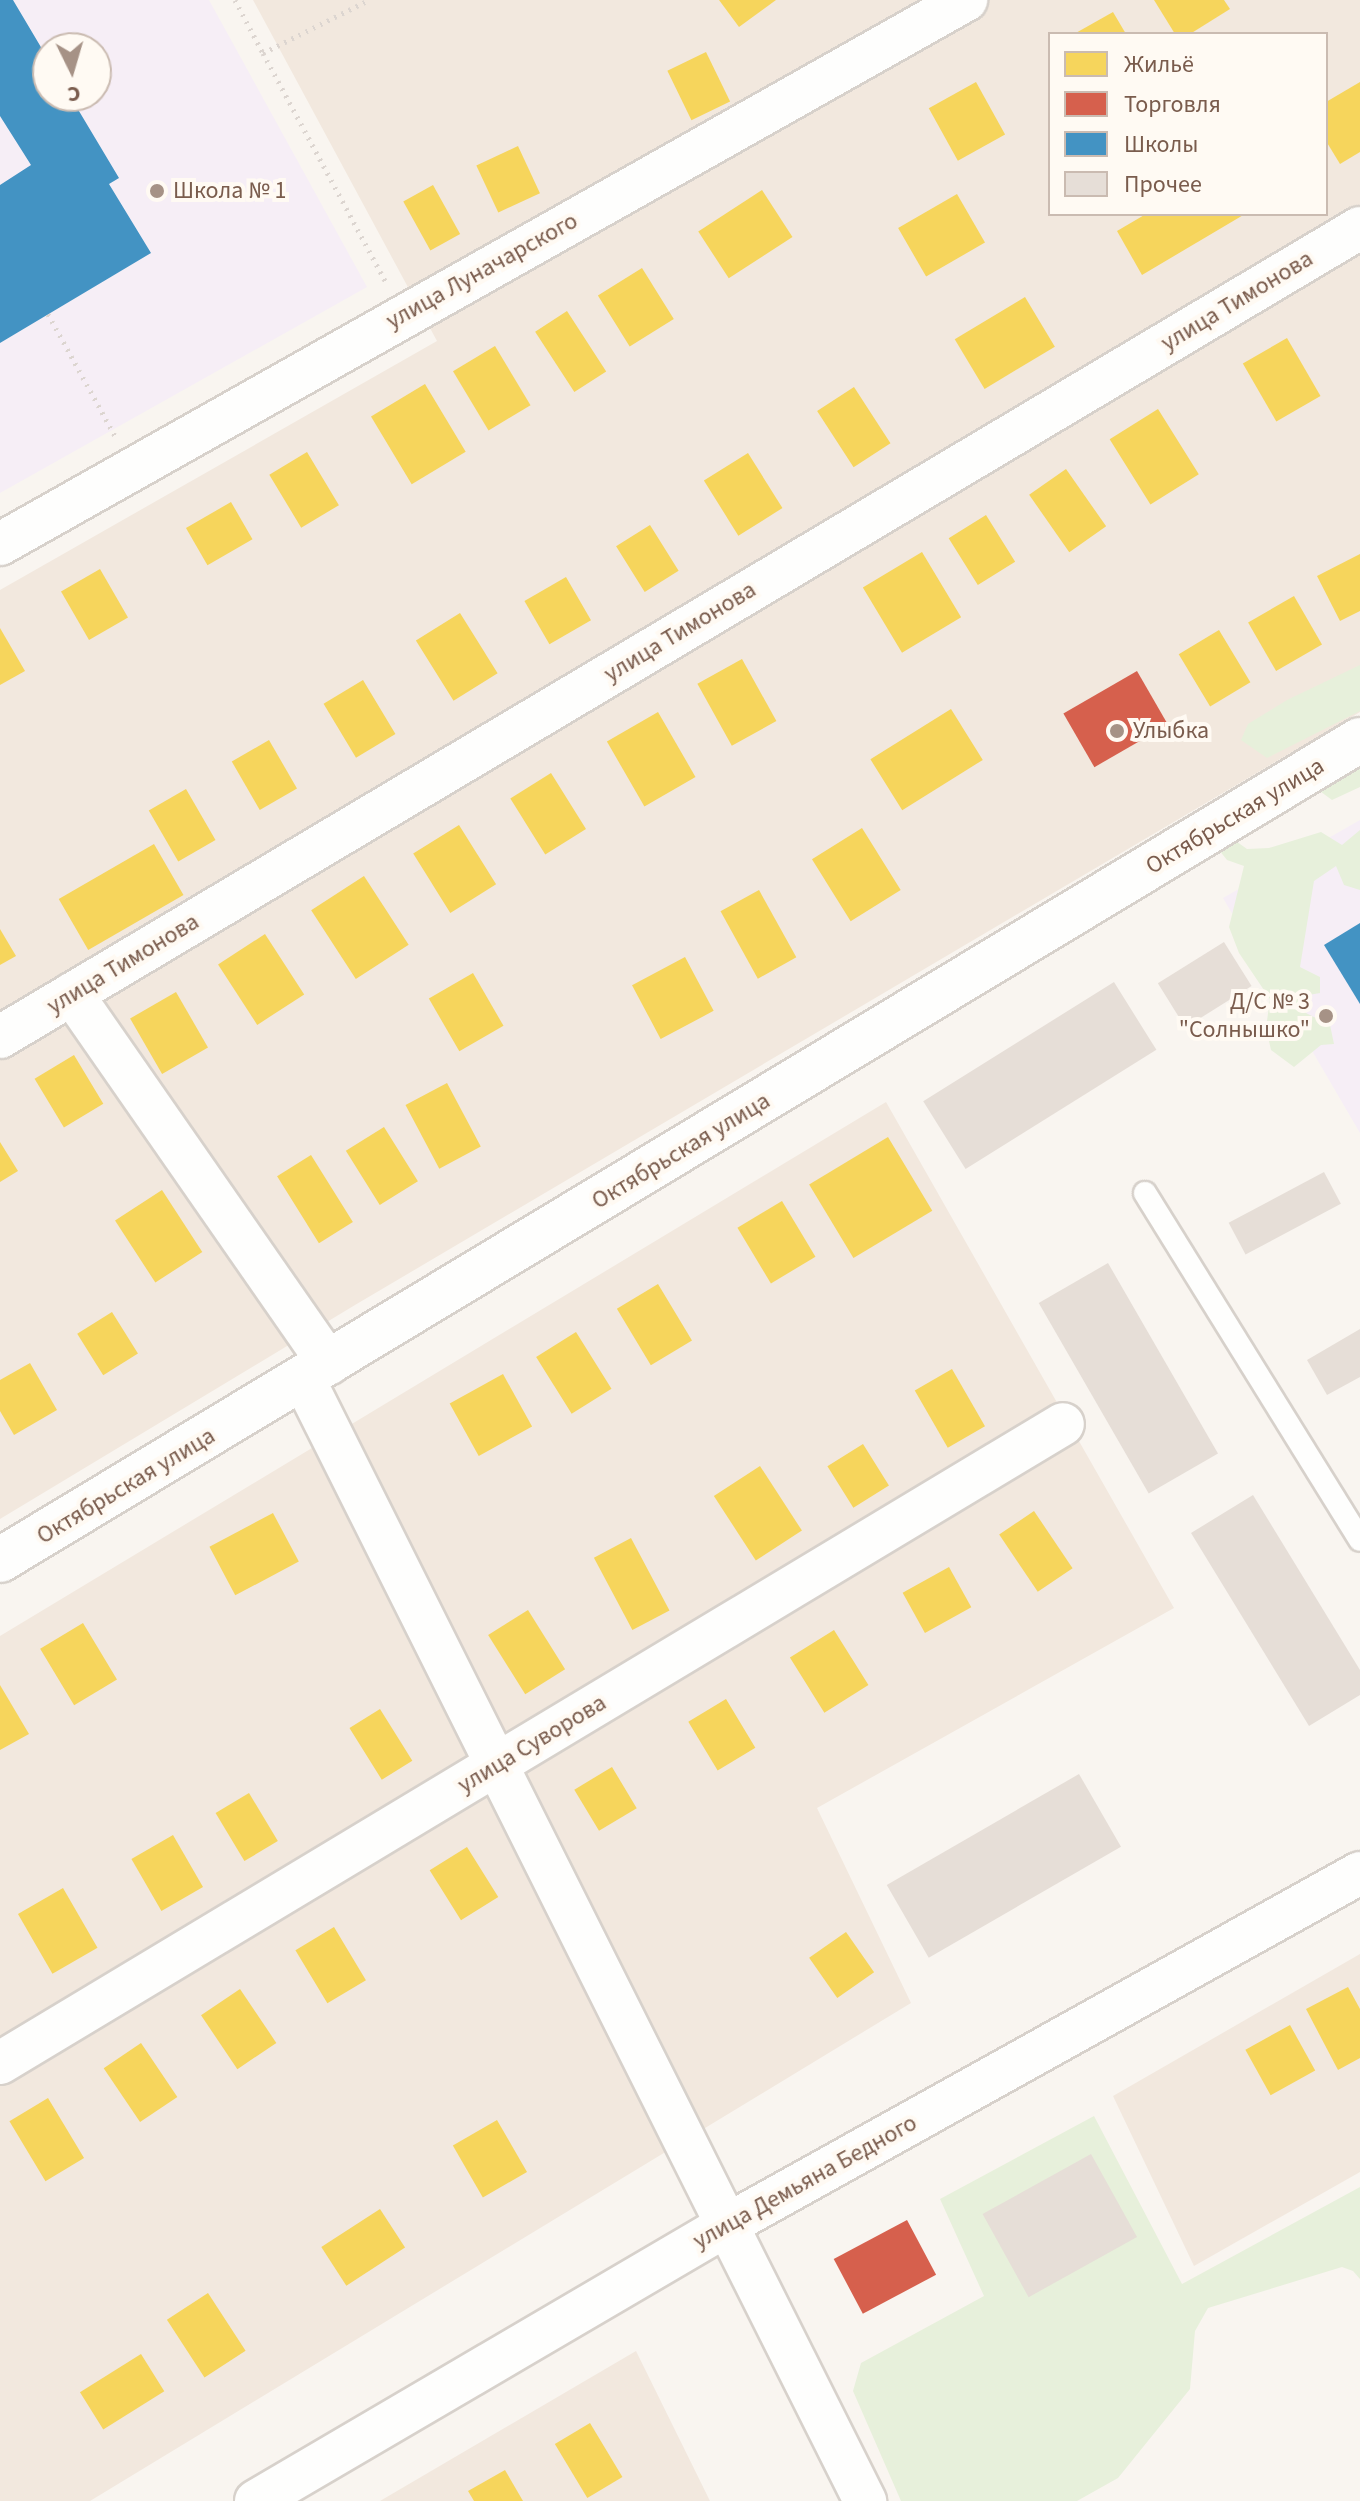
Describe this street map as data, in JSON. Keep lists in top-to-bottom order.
{
  "streets": {
    "street": [
      "улица Луначарского",
      "улица Тимонова",
      "Октябрьская улица",
      "улица Суворова",
      "улица Демьяна Бедного"
    ]
  },
  "places": ["Школа № 1", "Улыбка", "Д/С № 3 \"Солнышко\""],
  "legend": [
    "Жильё",
    "Торговля",
    "Школы",
    "Прочее"
  ],
  "north": "bottom"
}
